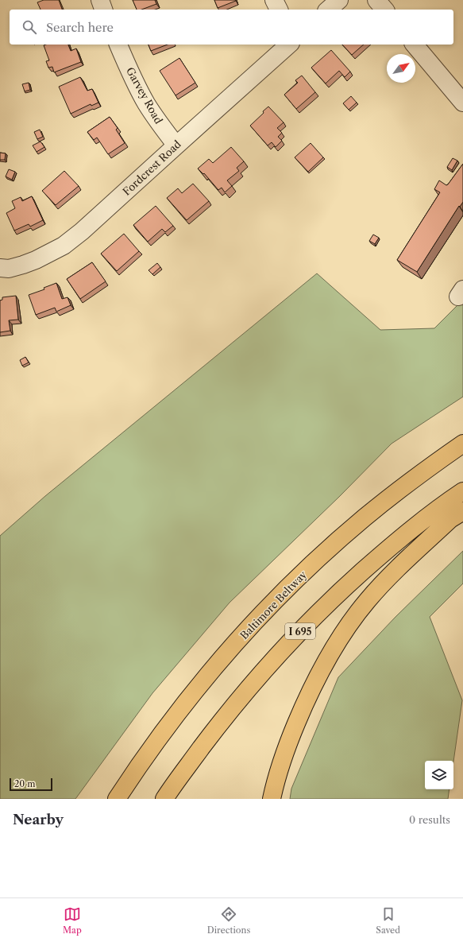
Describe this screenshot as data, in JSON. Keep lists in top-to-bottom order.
{
  "streets": {
    "highway": ["Baltimore Beltway", "I 695"],
    "street": ["Garvey Road", "Fordcrest Road"]
  },
  "crossings": [
    ["Garvey Road", "Fordcrest Road"]
  ],
  "scale_bar": "20 m",
  "north": "top right",
  "page": {
    "search": "Search here",
    "scale": "20 m",
    "heading": ["Nearby", "0 results"],
    "nav": ["Map", "Directions", "Saved"]
  }
}
